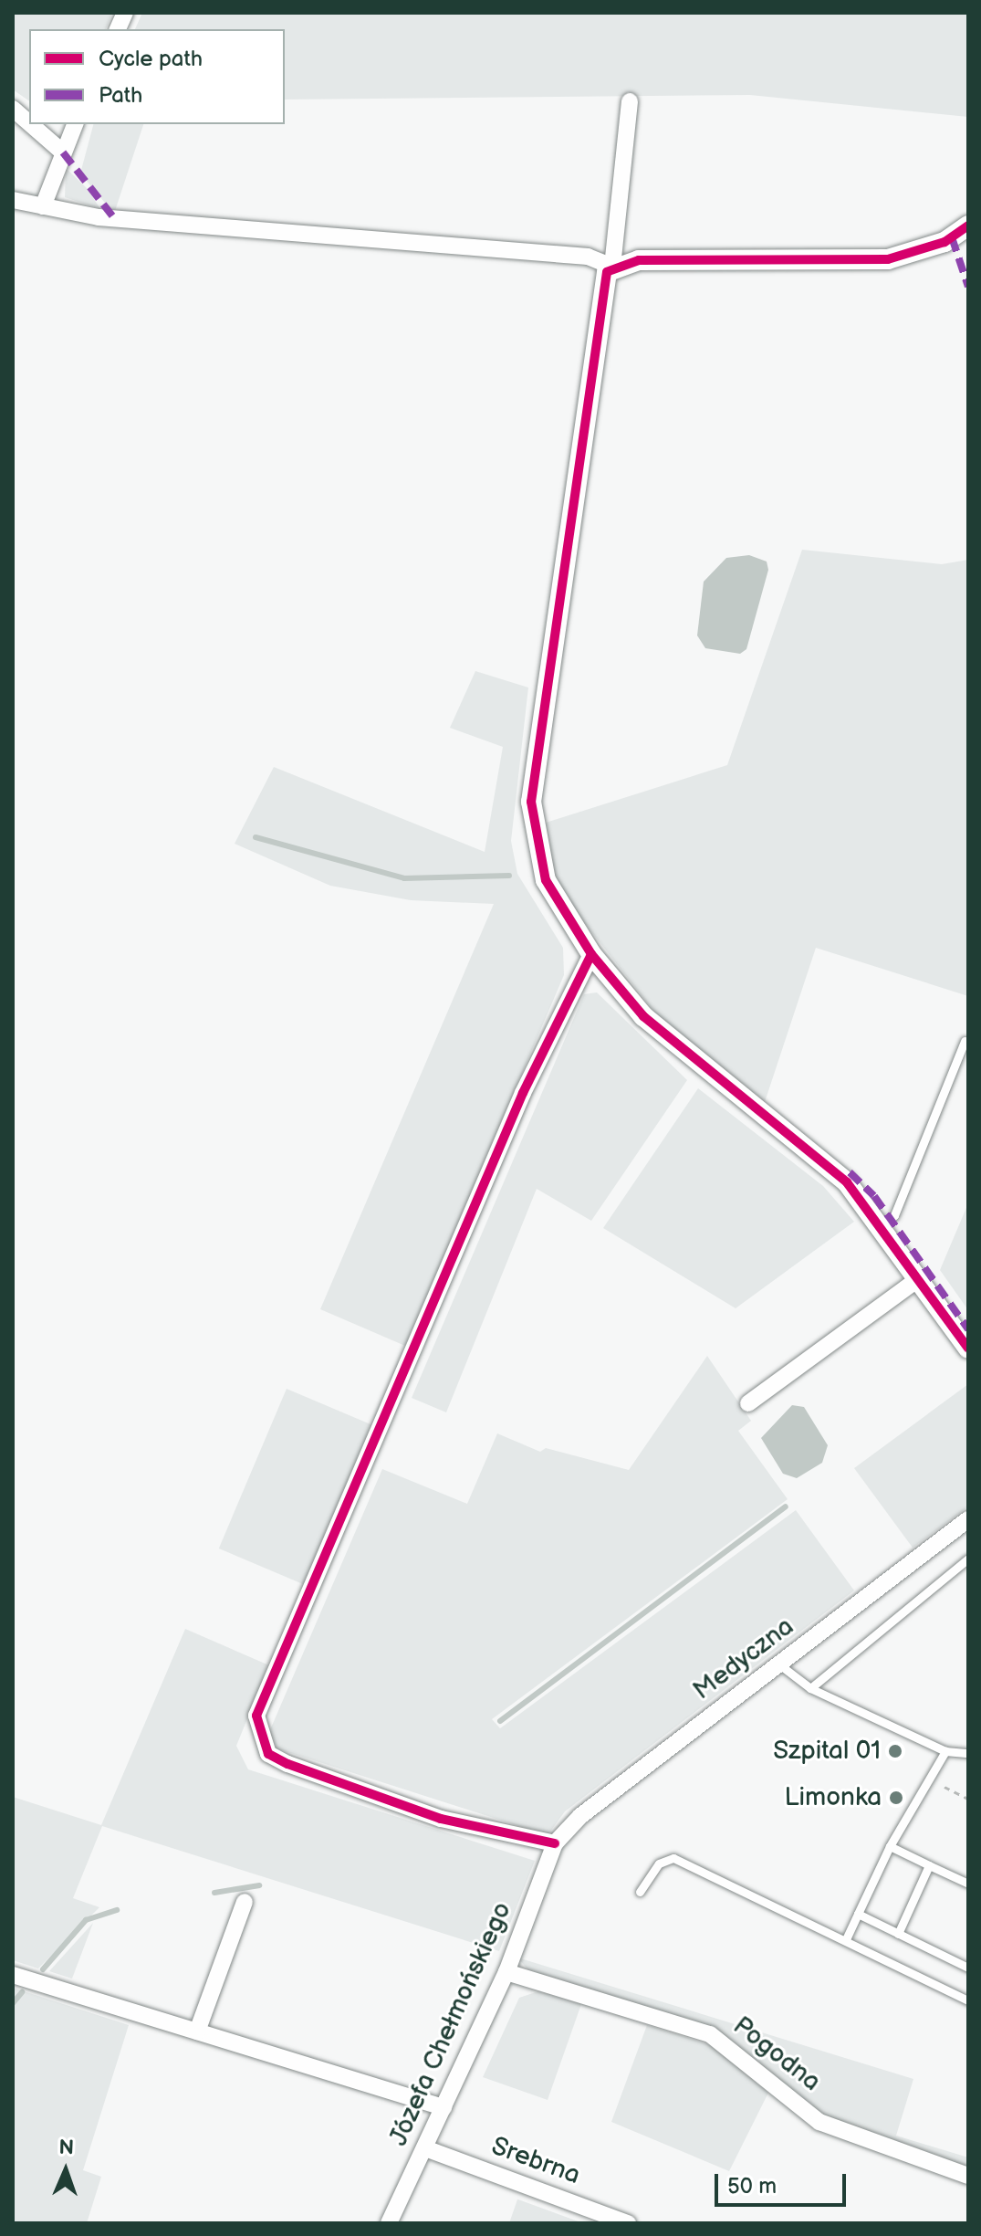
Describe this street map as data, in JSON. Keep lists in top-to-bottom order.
{
  "streets": {
    "street": [
      "Medyczna",
      "Józefa Chełmońskiego",
      "Pogodna",
      "Srebrna"
    ]
  },
  "crossings": [
    ["Medyczna", "Józefa Chełmońskiego"],
    ["Józefa Chełmońskiego", "Pogodna"],
    ["Józefa Chełmońskiego", "Srebrna"]
  ],
  "places": ["Szpital 01", "Limonka"],
  "legend": ["Cycle path", "Path"],
  "scale_bar": "50 m",
  "north": "top"
}
